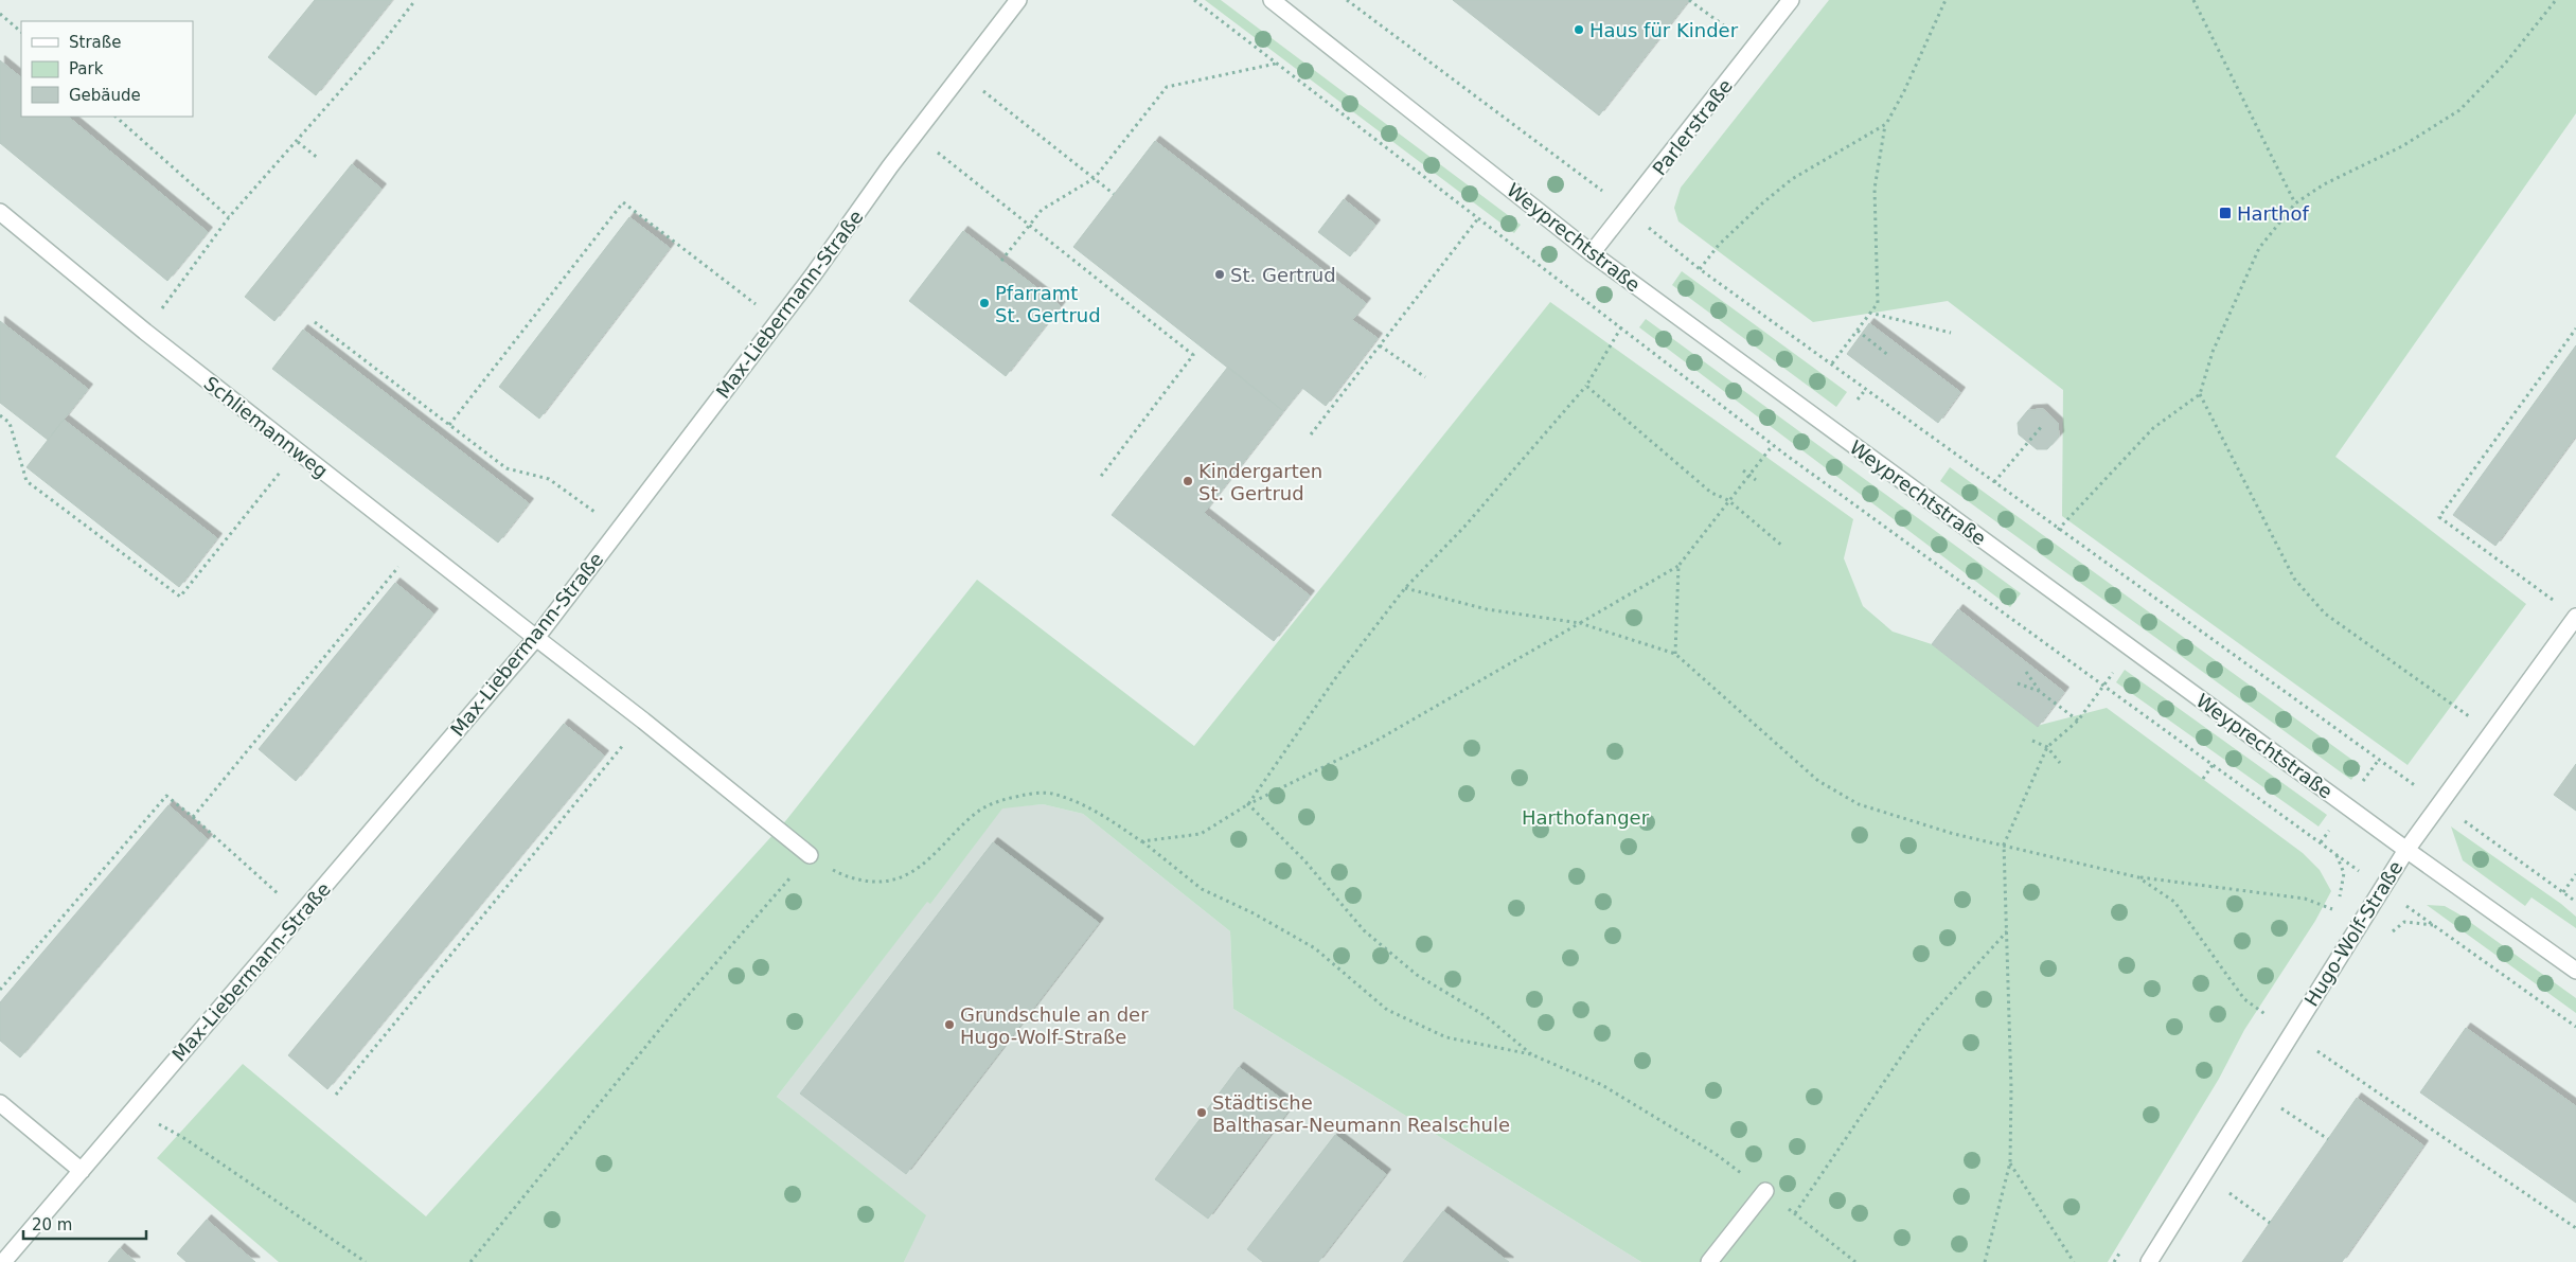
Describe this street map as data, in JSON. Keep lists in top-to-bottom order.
{
  "streets": {
    "street": [
      "Parlerstraße",
      "Weyprechtstraße",
      "Max-Liebermann-Straße",
      "Schliemannweg",
      "Hugo-Wolf-Straße"
    ]
  },
  "crossings": [
    ["Parlerstraße", "Weyprechtstraße"],
    ["Weyprechtstraße", "Hugo-Wolf-Straße"],
    ["Max-Liebermann-Straße", "Schliemannweg"]
  ],
  "parks": ["Harthofanger"],
  "places": {
    "other": [
      "Haus für Kinder",
      "St. Gertrud",
      "Pfarramt St. Gertrud",
      "Kindergarten St. Gertrud",
      "Grundschule an der Hugo-Wolf-Straße",
      "Städtische Balthasar-Neumann Realschule"
    ],
    "transit": ["Harthof"]
  },
  "legend": ["Straße", "Park", "Gebäude"],
  "scale_bar": "20 m"
}
